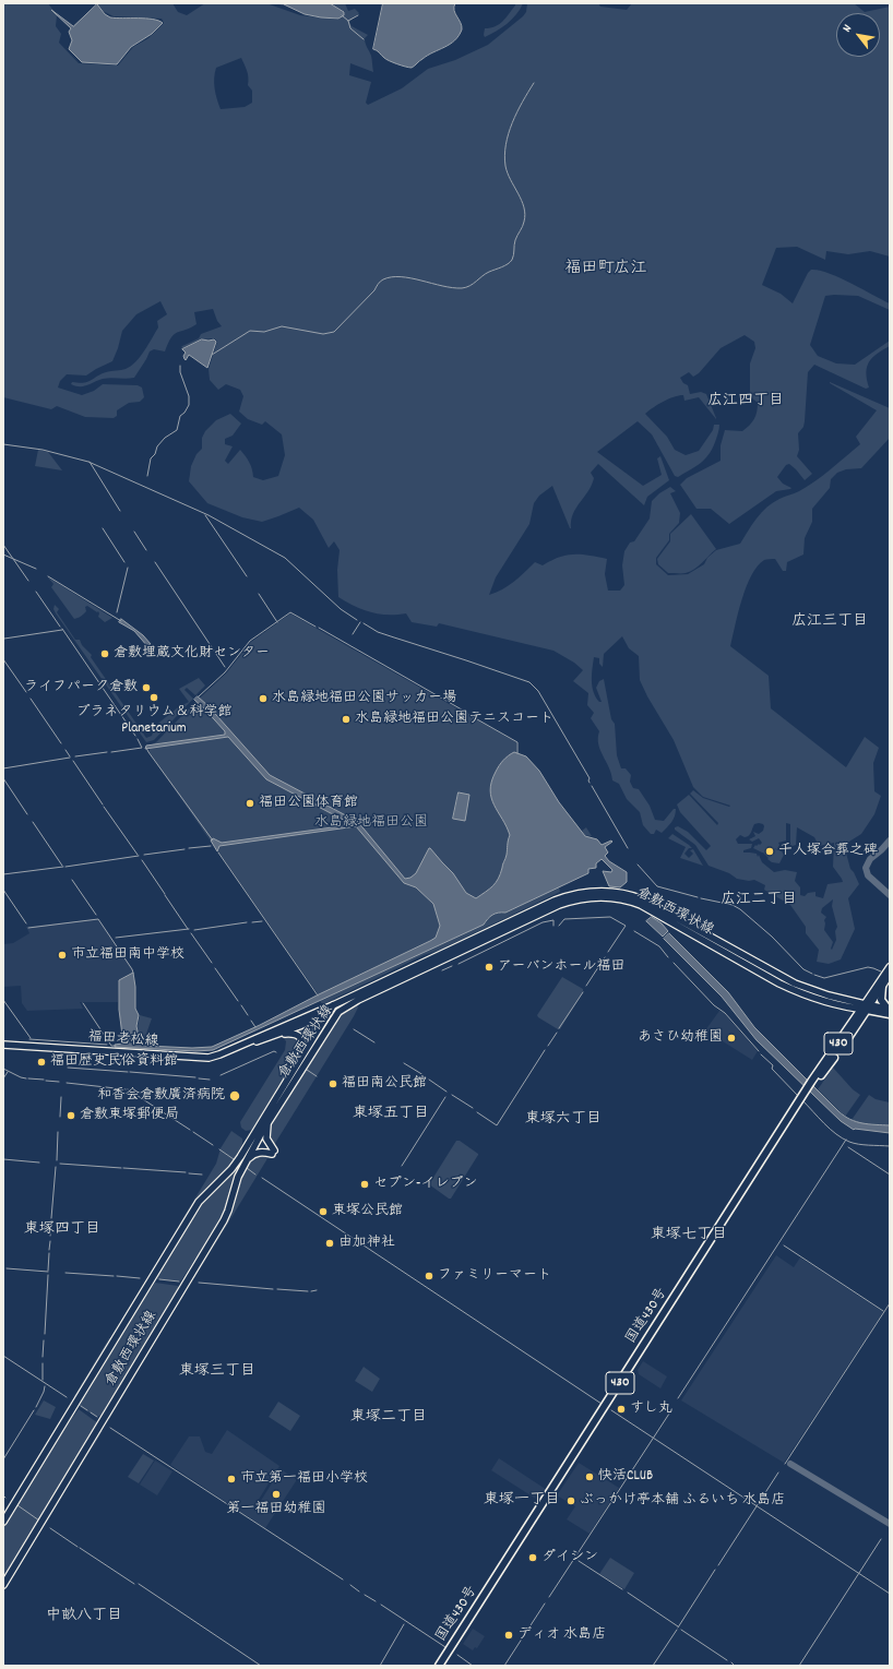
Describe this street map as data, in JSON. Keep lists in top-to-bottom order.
{
  "streets": {
    "highway": ["430", "国道430号"],
    "main road": ["倉敷西環状線", "福田老松線"]
  },
  "crossings": [
    ["倉敷西環状線", "福田老松線"],
    ["倉敷西環状線", "国道430号"]
  ],
  "districts": [
    "福田町広江",
    "広江四丁目",
    "広江三丁目",
    "広江二丁目",
    "東塚五丁目",
    "東塚六丁目",
    "東塚四丁目",
    "東塚七丁目",
    "東塚三丁目",
    "東塚二丁目",
    "東塚一丁目",
    "中畝八丁目"
  ],
  "parks": ["水島緑地福田公園"],
  "places": [
    "倉敷埋蔵文化財センター",
    "ライフパーク倉敷",
    "プラネタリウム＆科学館 Planetarium",
    "水島緑地福田公園サッカー場",
    "水島緑地福田公園テニスコート",
    "福田公園体育館",
    "千人塚合葬之碑",
    "市立福田南中学校",
    "アーバンホール福田",
    "あさひ幼稚園",
    "福田歴史民俗資料館",
    "福田南公民館",
    "和香会倉敷廣済病院",
    "倉敷東塚郵便局",
    "セブン-イレブン",
    "東塚公民館",
    "由加神社",
    "ファミリーマート",
    "すし丸",
    "快活CLUB",
    "市立第一福田小学校",
    "第一福田幼稚園",
    "ぶっかけ亭本舗 ふるいち 水島店",
    "ダイシン",
    "ディオ 水島店"
  ],
  "north": "top left"
}
